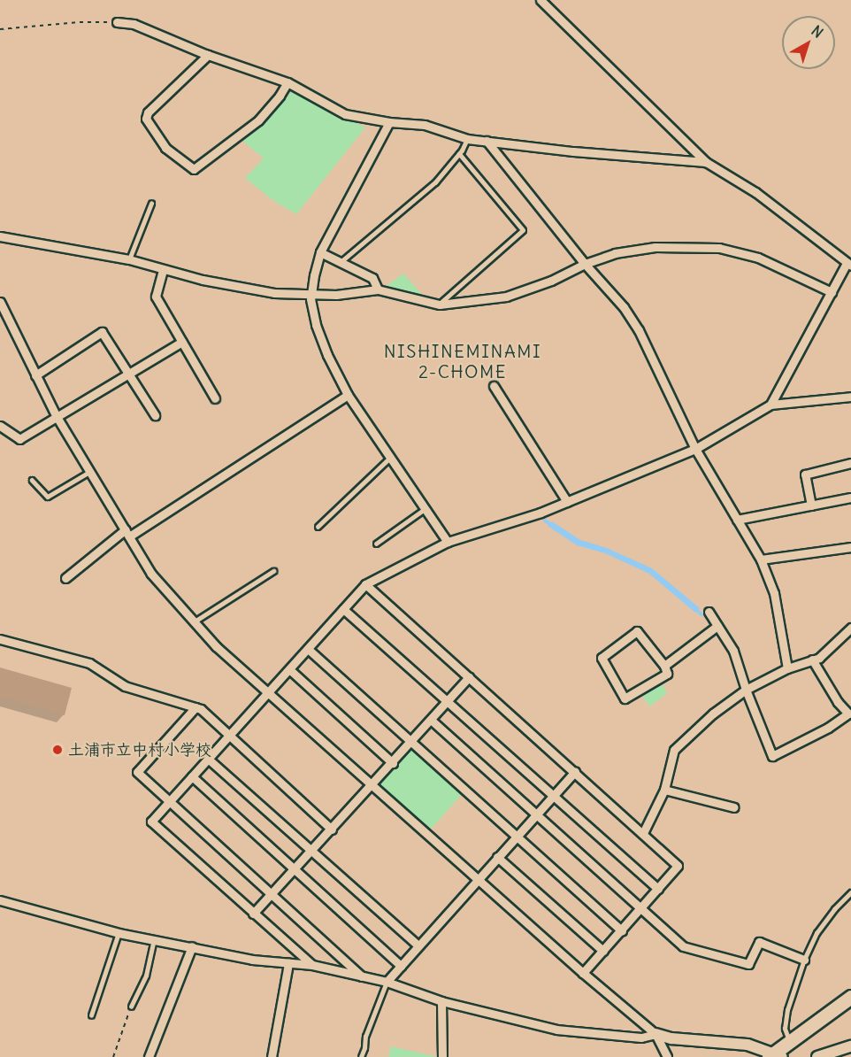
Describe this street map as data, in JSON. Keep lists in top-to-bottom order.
{
  "districts": ["NISHINEMINAMI 2-CHOME"],
  "places": ["土浦市立中村小学校"],
  "north": "top right"
}
